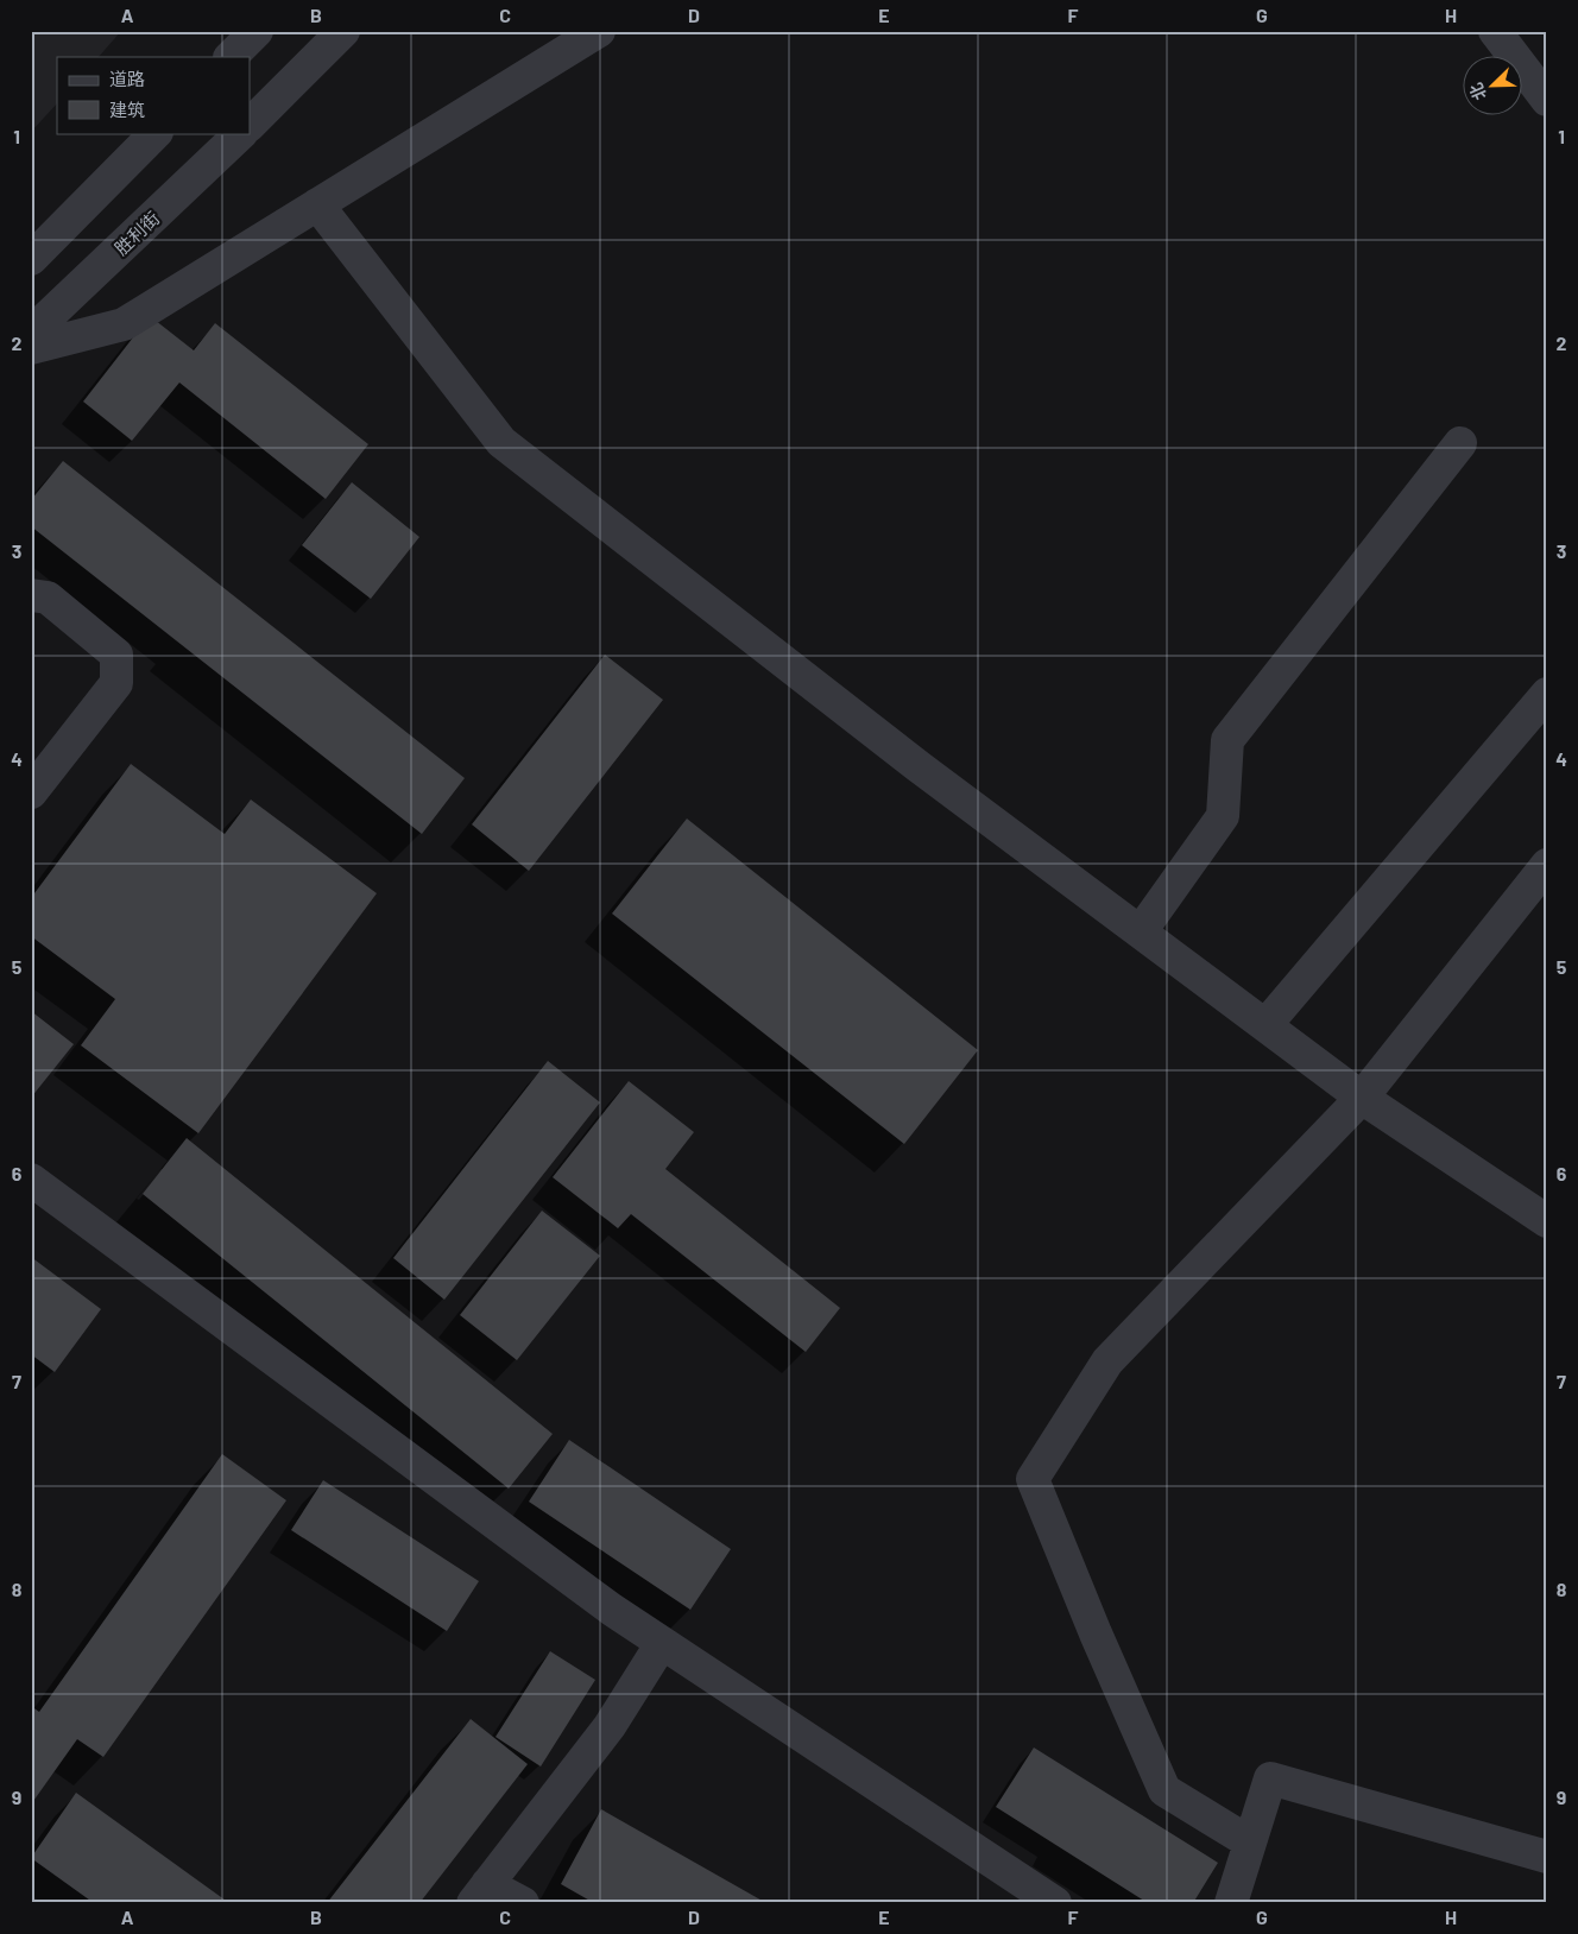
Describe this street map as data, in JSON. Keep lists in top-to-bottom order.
{
  "streets": {
    "street": ["胜利街"]
  },
  "legend": ["道路", "建筑"],
  "north": "bottom left",
  "grid": {
    "columns": [
      "A",
      "B",
      "C",
      "D",
      "E",
      "F",
      "G",
      "H"
    ],
    "rows": [
      "1",
      "2",
      "3",
      "4",
      "5",
      "6",
      "7",
      "8",
      "9"
    ]
  }
}
